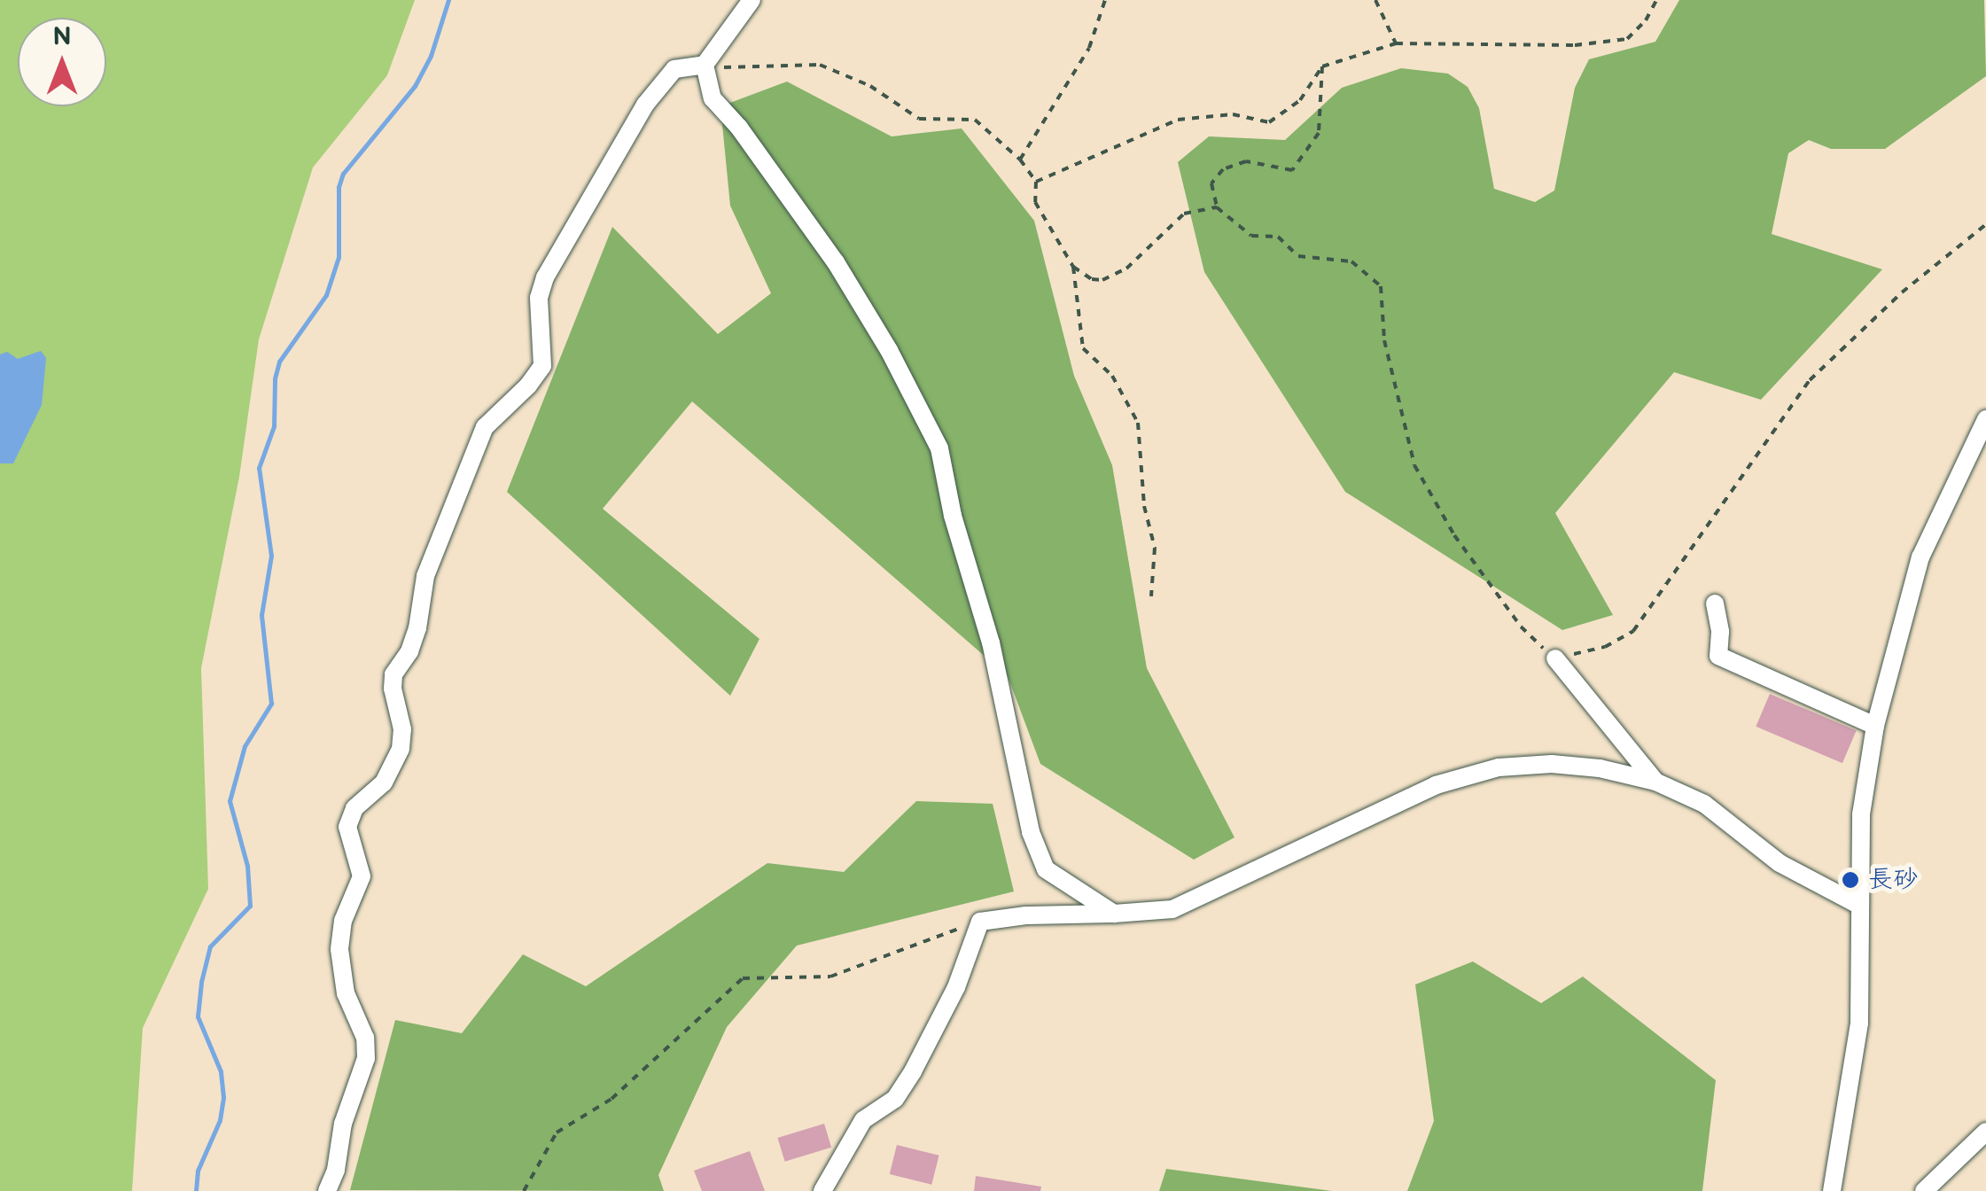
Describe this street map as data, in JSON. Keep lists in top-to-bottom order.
{
  "places": ["長砂"],
  "north": "top"
}
